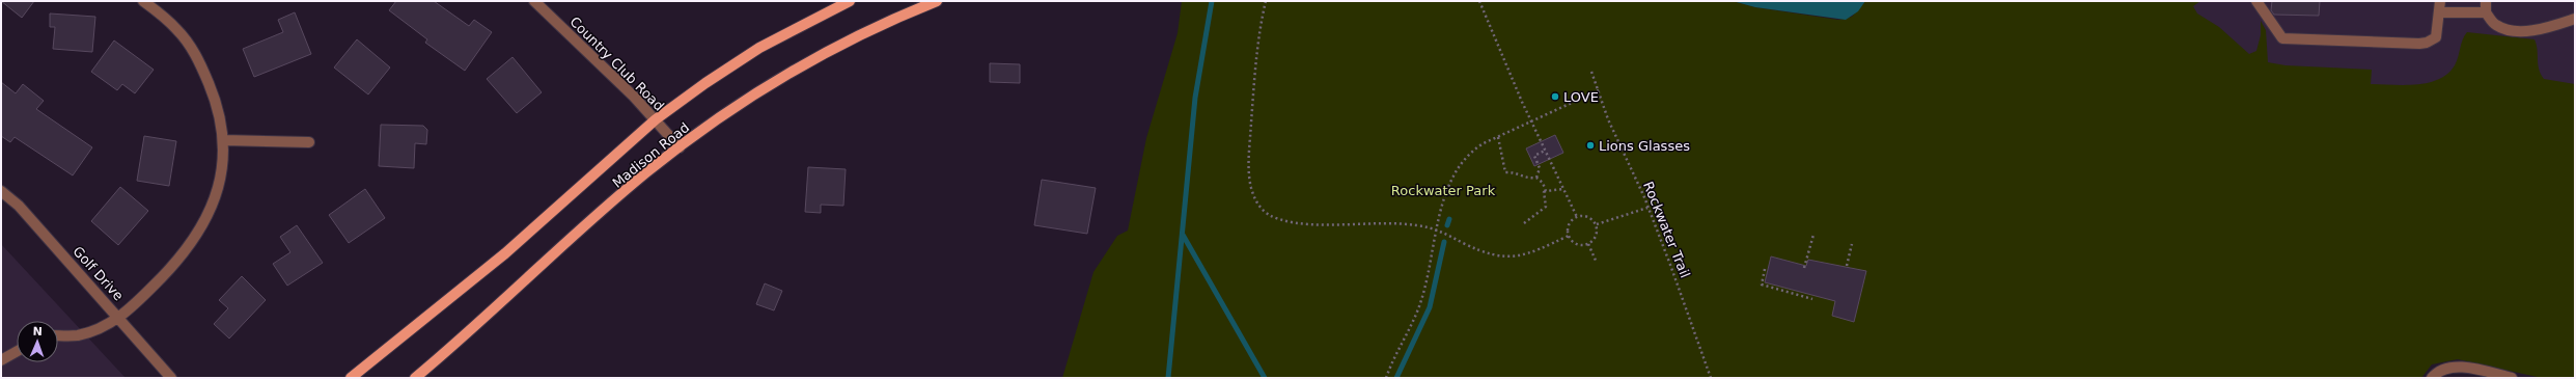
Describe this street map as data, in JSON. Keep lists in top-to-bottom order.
{
  "streets": {
    "main road": ["Madison Road"],
    "street": ["Country Club Road", "Golf Drive"],
    "path": ["Rockwater Trail"]
  },
  "crossings": [
    ["Country Club Road", "Madison Road"]
  ],
  "parks": ["Rockwater Park"],
  "places": ["LOVE", "Lions Glasses"],
  "north": "top"
}
